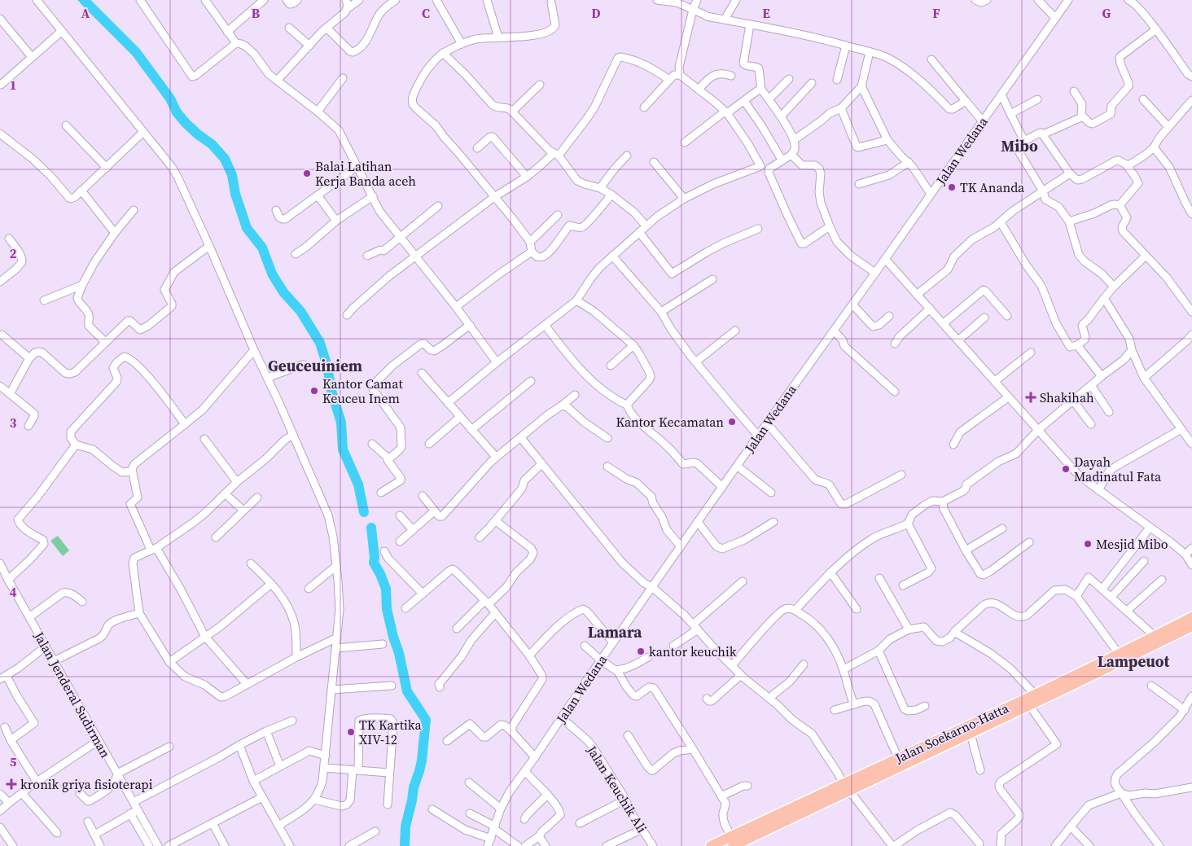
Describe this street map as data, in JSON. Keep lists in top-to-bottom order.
{
  "streets": {
    "highway": ["Jalan Soekarno-Hatta"],
    "street": ["Jalan Wedana", "Jalan Jenderal Sudirman", "Jalan Keuchik Ali"]
  },
  "crossings": [
    ["Jalan Wedana", "Jalan Keuchik Ali"]
  ],
  "districts": [
    "Mibo",
    "Geuceuiniem",
    "Lamara",
    "Lampeuot"
  ],
  "places": {
    "other": [
      "Balai Latihan Kerja Banda aceh",
      "TK Ananda",
      "Kantor Camat Keuceu Inem",
      "Kantor Kecamatan",
      "Dayah Madinatul Fata",
      "Mesjid Mibo",
      "kantor keuchik",
      "TK Kartika XIV-12"
    ],
    "health": ["Shakihah", "kronik griya fisioterapi"]
  },
  "grid": {
    "columns": [
      "A",
      "B",
      "C",
      "D",
      "E",
      "F",
      "G"
    ],
    "rows": [
      "1",
      "2",
      "3",
      "4",
      "5"
    ]
  }
}
